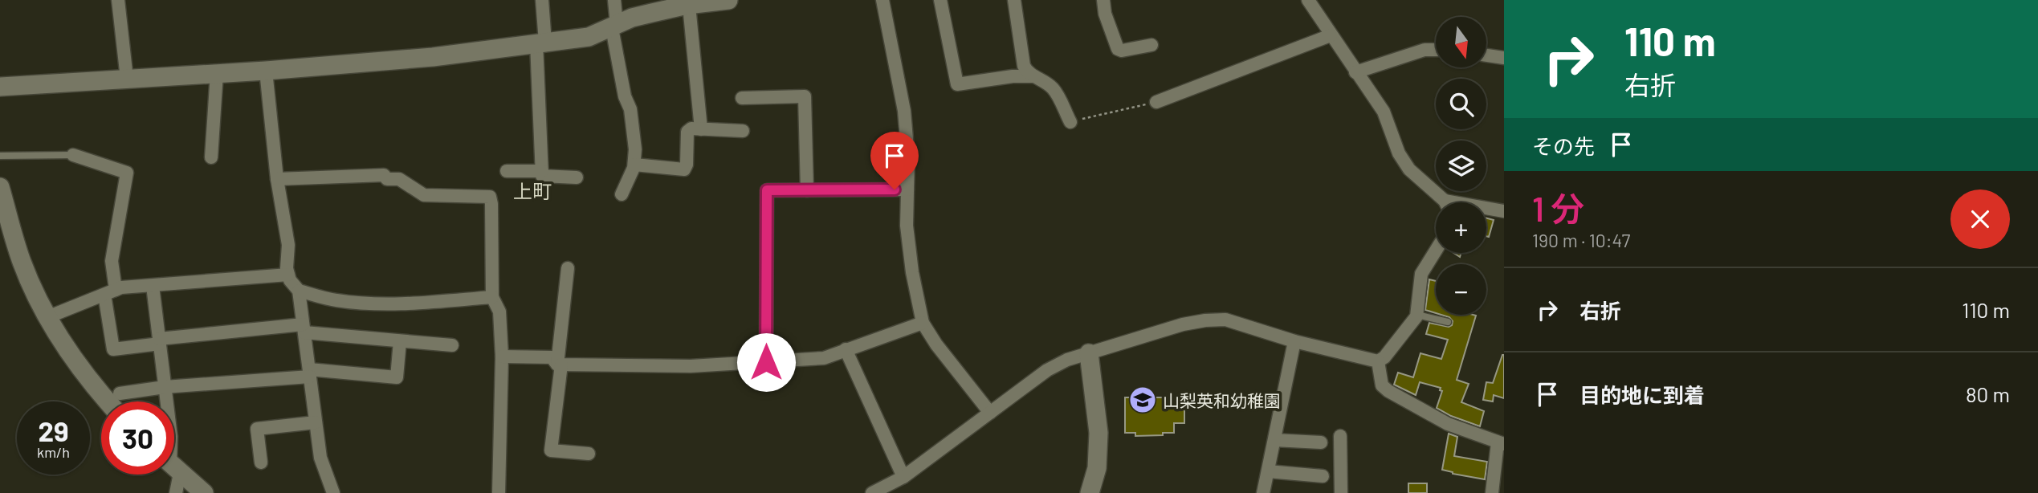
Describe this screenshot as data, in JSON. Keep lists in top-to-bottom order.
{
  "districts": ["上町"],
  "places": {
    "school or university": ["山梨英和幼稚園"]
  },
  "north": "bottom",
  "page": {
    "turn": ["110 m", "右折"],
    "map_buttons": ["+", "−"],
    "then": "その先",
    "heading": ["1 分", "190 m · 10:47"],
    "list": [
      {
        "name": "右折",
        "value": "110 m"
      },
      {
        "name": "目的地に到着",
        "value": "80 m"
      }
    ],
    "speed": "29 km/h",
    "limit": "30"
  }
}
